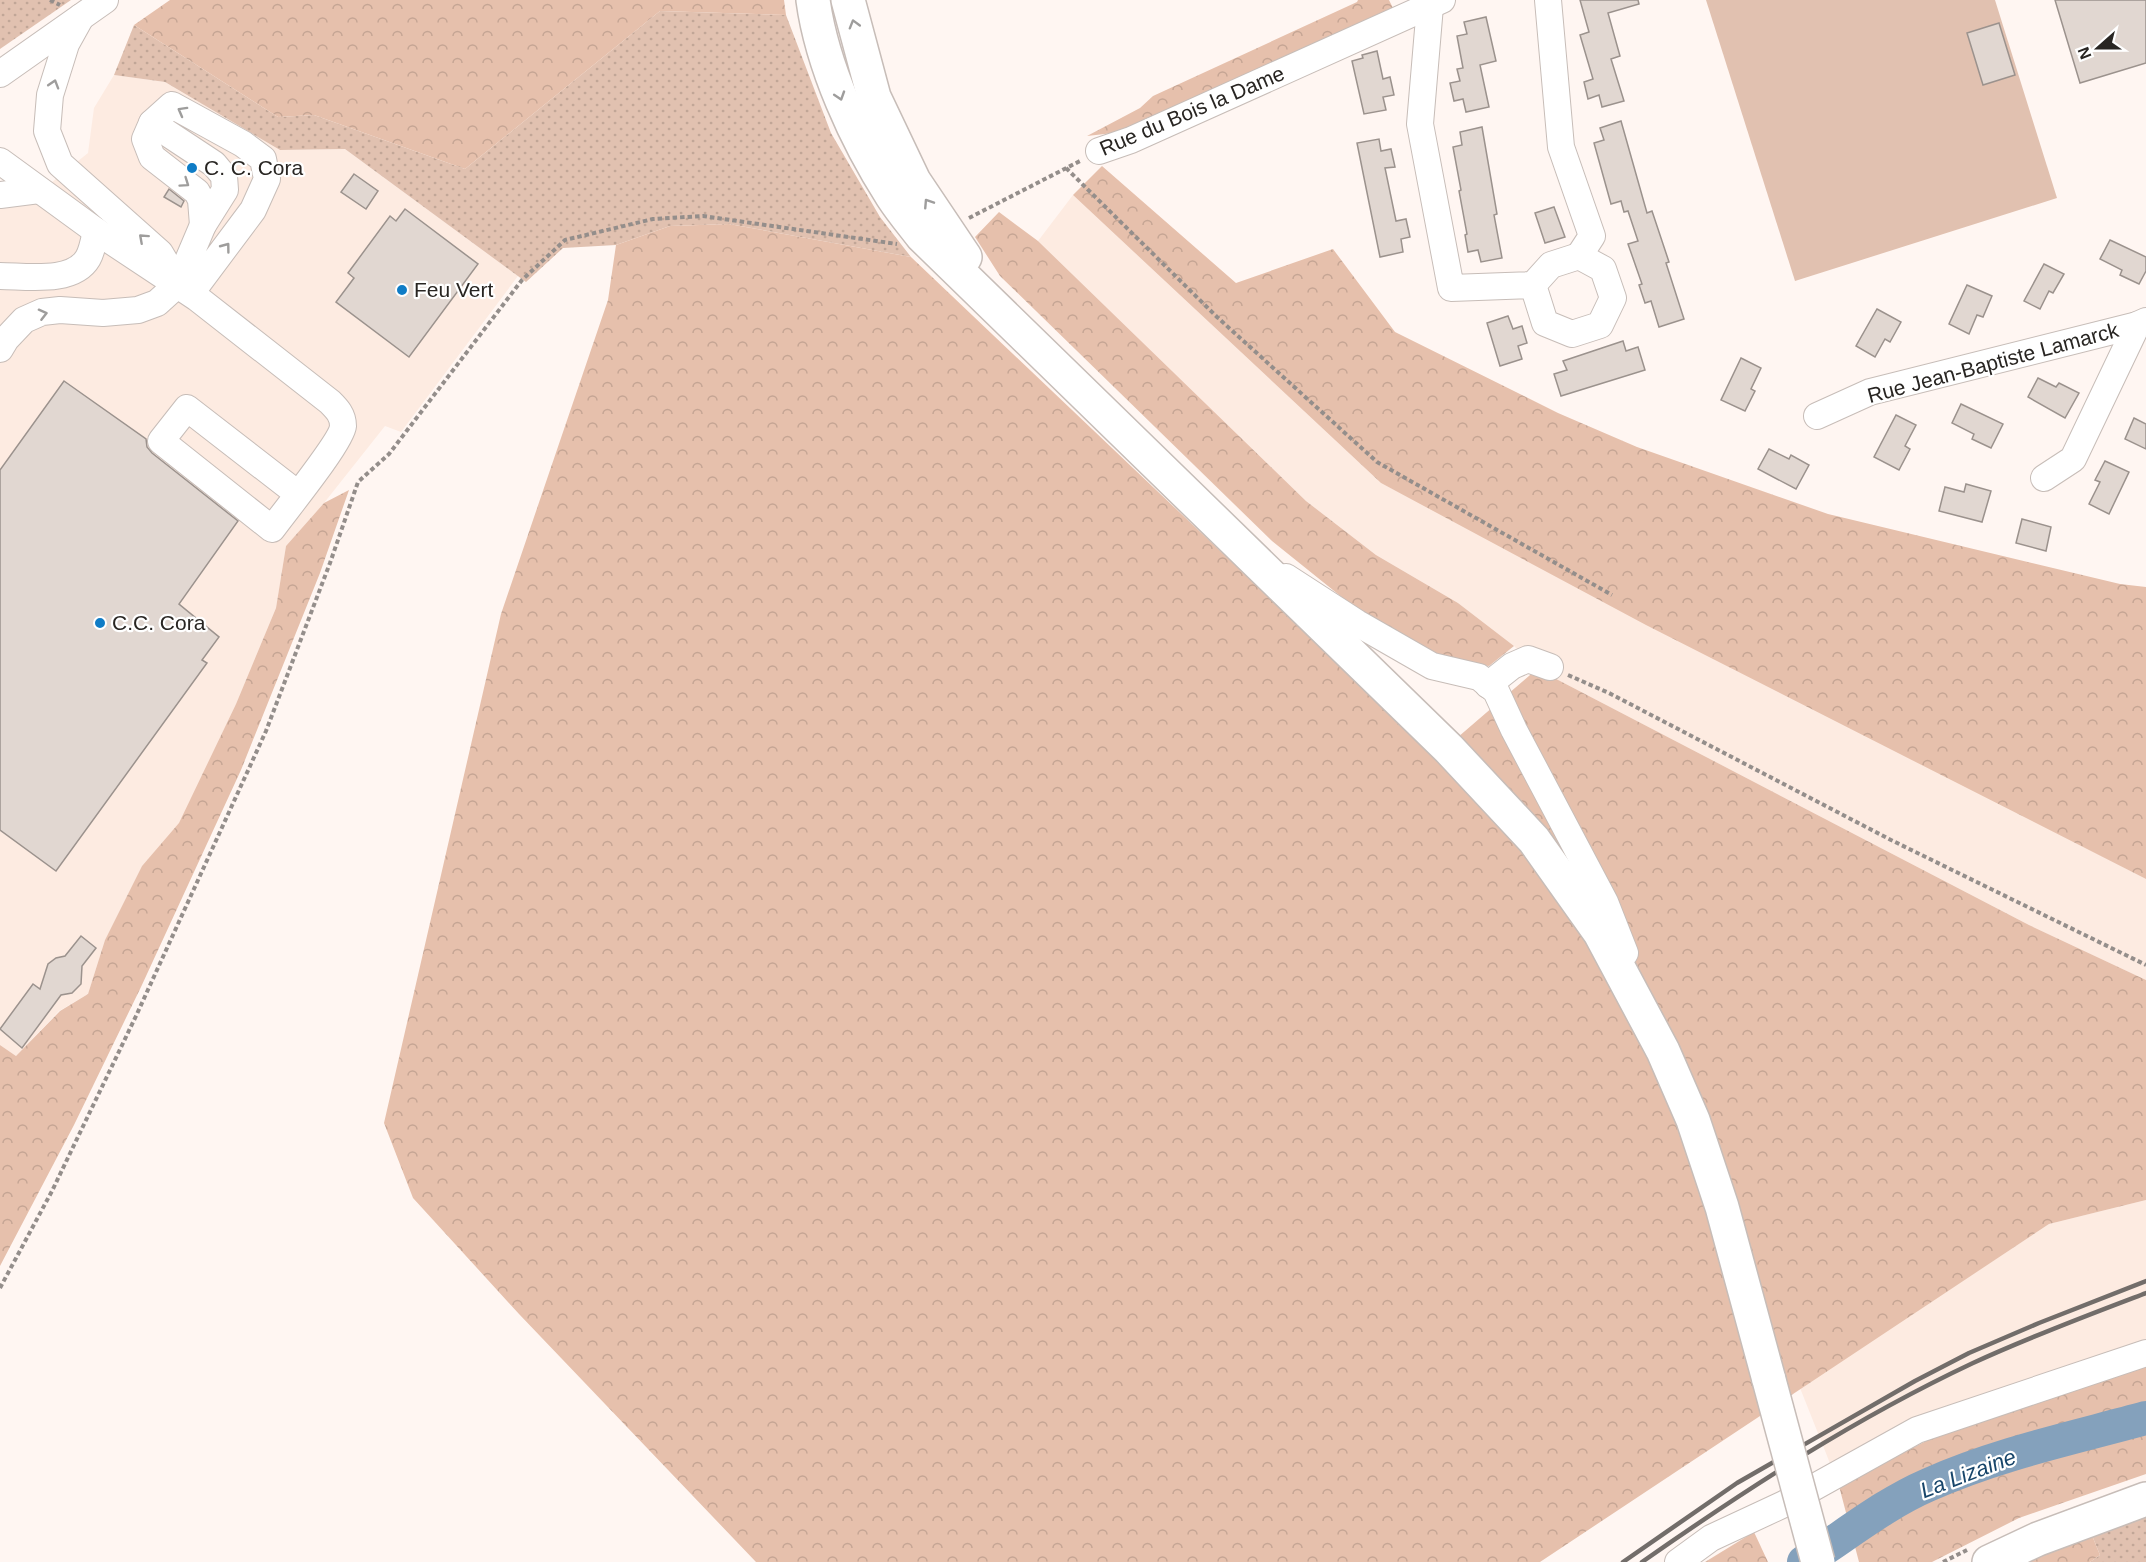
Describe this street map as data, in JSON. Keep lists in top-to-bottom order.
{
  "streets": {
    "street": ["Rue du Bois la Dame", "Rue Jean-Baptiste Lamarck"]
  },
  "water": ["La Lizaine"],
  "places": ["C. C. Cora", "Feu Vert", "C.C. Cora"],
  "north": "left"
}
